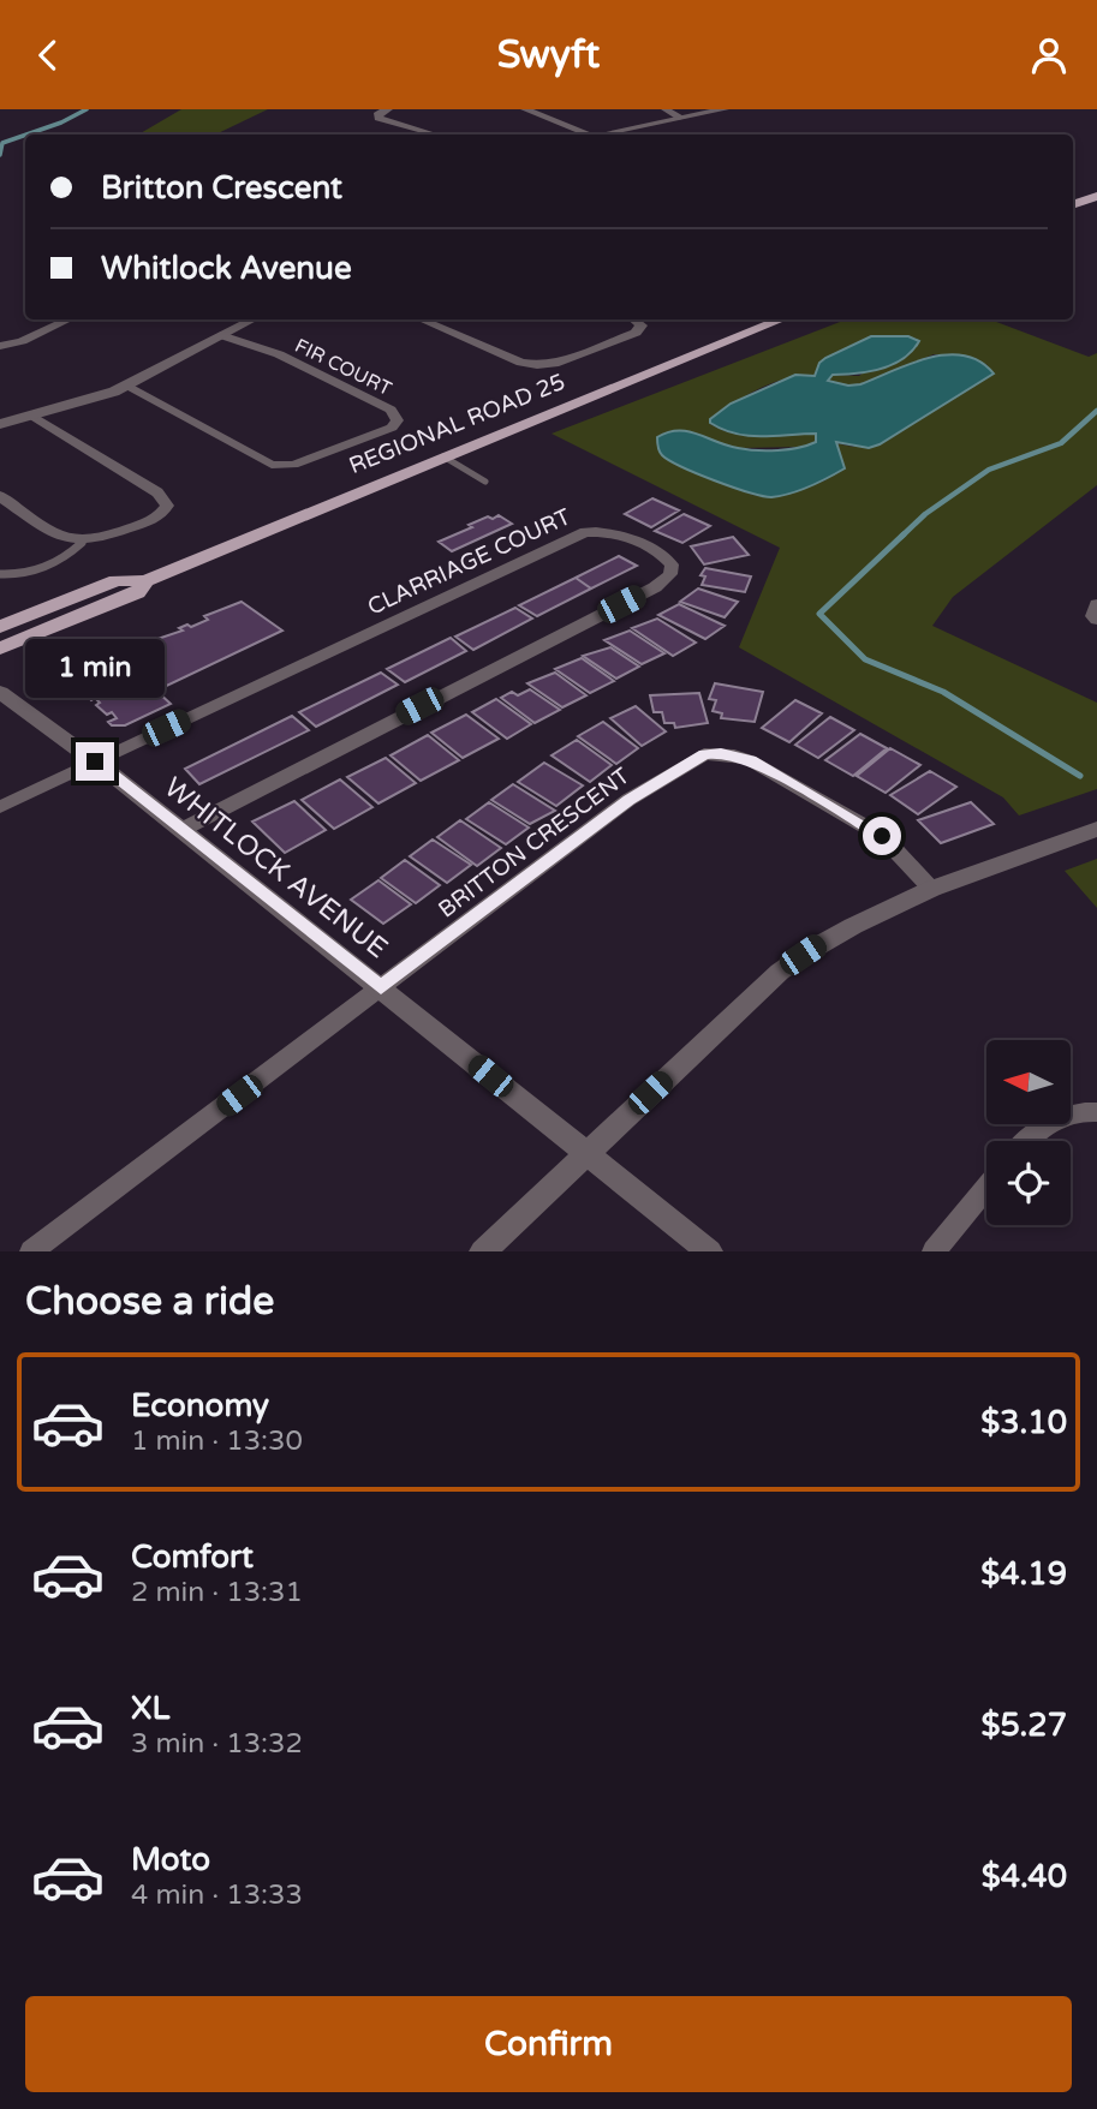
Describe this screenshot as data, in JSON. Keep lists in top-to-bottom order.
{
  "streets": {
    "main road": ["REGIONAL ROAD 25"],
    "street": [
      "FIR COURT",
      "CLARRIAGE COURT",
      "BRITTON CRESCENT",
      "WHITLOCK AVENUE"
    ]
  },
  "crossings": [
    ["CLARRIAGE COURT", "WHITLOCK AVENUE"],
    ["BRITTON CRESCENT", "WHITLOCK AVENUE"]
  ],
  "north": "left",
  "page": {
    "header": "Swyft",
    "banner": ["Britton Crescent", "Whitlock Avenue"],
    "bubble": "1 min",
    "heading": "Choose a ride",
    "list": [
      {
        "name": "Economy",
        "note": "1 min · 13:30",
        "value": "$3.10"
      },
      {
        "name": "Comfort",
        "note": "2 min · 13:31",
        "value": "$4.19"
      },
      {
        "name": "XL",
        "note": "3 min · 13:32",
        "value": "$5.27"
      },
      {
        "name": "Moto",
        "note": "4 min · 13:33",
        "value": "$4.40"
      }
    ],
    "buttons": "Confirm"
  }
}
